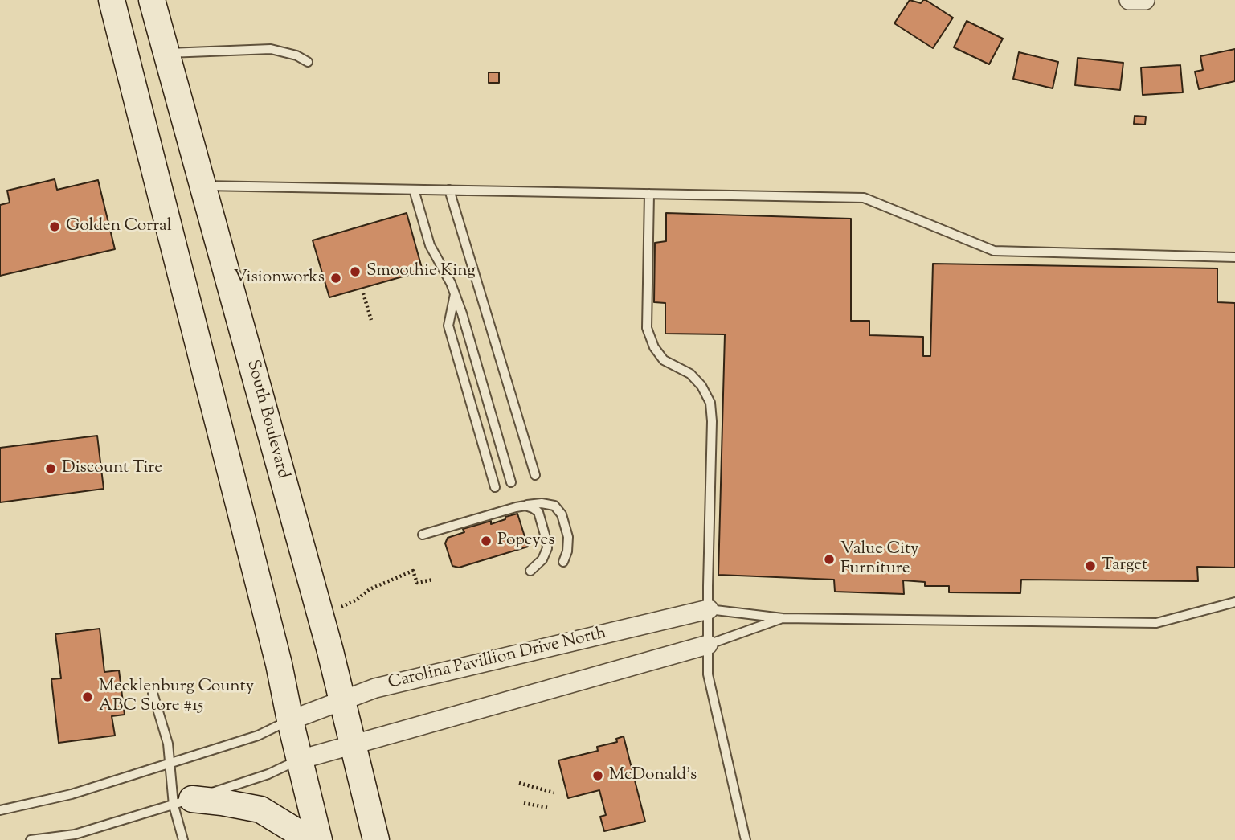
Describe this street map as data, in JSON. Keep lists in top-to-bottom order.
{
  "streets": {
    "main road": ["South Boulevard"],
    "street": ["Carolina Pavillion Drive North"]
  },
  "crossings": [
    ["South Boulevard", "Carolina Pavillion Drive North"]
  ],
  "places": [
    "Golden Corral",
    "Smoothie King",
    "Visionworks",
    "Discount Tire",
    "Popeyes",
    "Value City Furniture",
    "Target",
    "Mecklenburg County ABC Store #15",
    "McDonald's"
  ]
}
